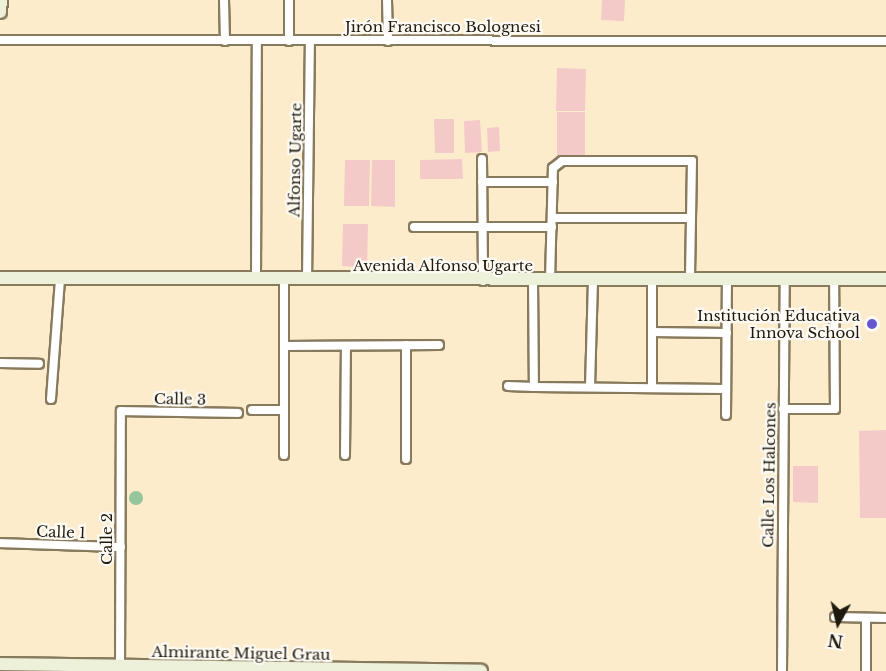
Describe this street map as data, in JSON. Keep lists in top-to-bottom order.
{
  "streets": {
    "street": [
      "Jirón Francisco Bolognesi",
      "Alfonso Ugarte",
      "Avenida Alfonso Ugarte",
      "Calle 3",
      "Calle Los Halcones",
      "Calle 1",
      "Calle 2",
      "Almirante Miguel Grau"
    ]
  },
  "crossings": [
    ["Jirón Francisco Bolognesi", "Alfonso Ugarte"],
    ["Alfonso Ugarte", "Avenida Alfonso Ugarte"],
    ["Avenida Alfonso Ugarte", "Calle Los Halcones"],
    ["Calle 3", "Calle 2"],
    ["Calle 1", "Calle 2"],
    ["Calle 2", "Almirante Miguel Grau"]
  ],
  "places": ["Institución Educativa Innova School"],
  "north": "bottom"
}
